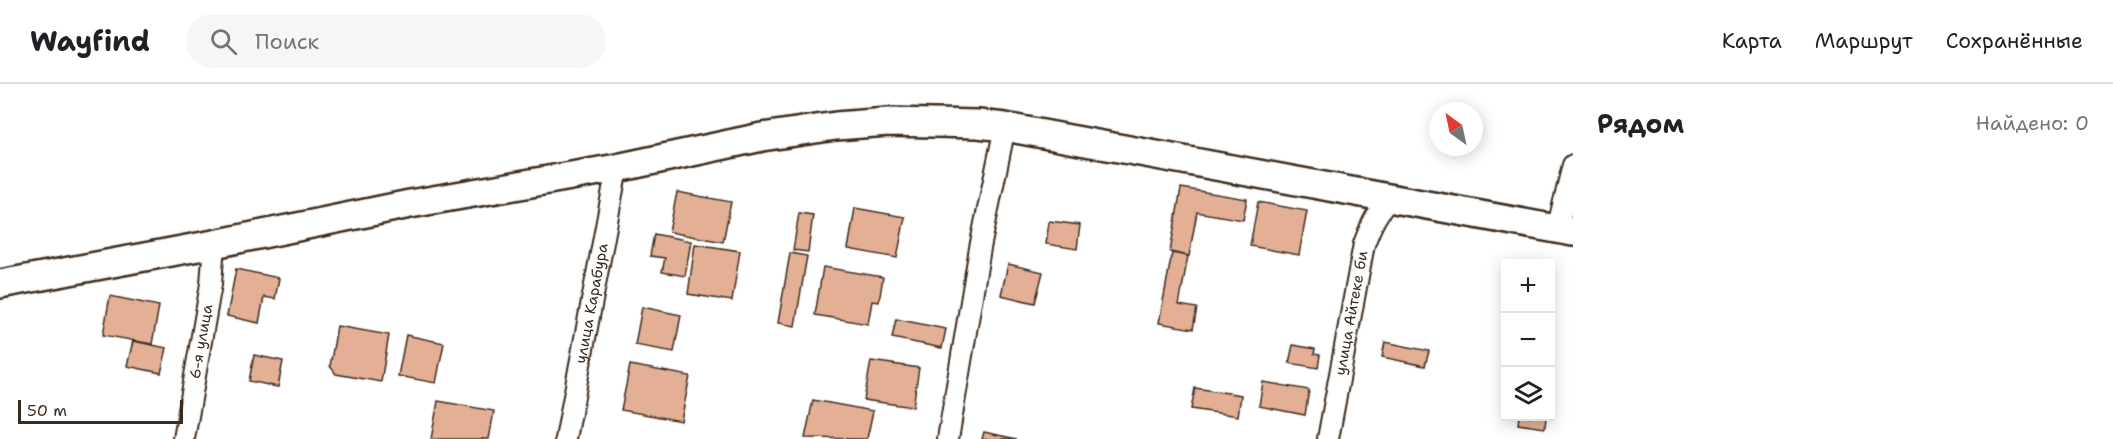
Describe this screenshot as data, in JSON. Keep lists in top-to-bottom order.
{
  "streets": {
    "street": ["улица Карабура", "улица Айтеке би", "6-я улица"]
  },
  "scale_bar": "50 m",
  "north": "top left",
  "page": {
    "header": "Wayfind",
    "search": "Поиск",
    "nav": ["Карта", "Маршрут", "Сохранённые"],
    "heading": ["Рядом", "Найдено: 0"],
    "map_buttons": ["+", "−"],
    "scale": "50 m"
  }
}
